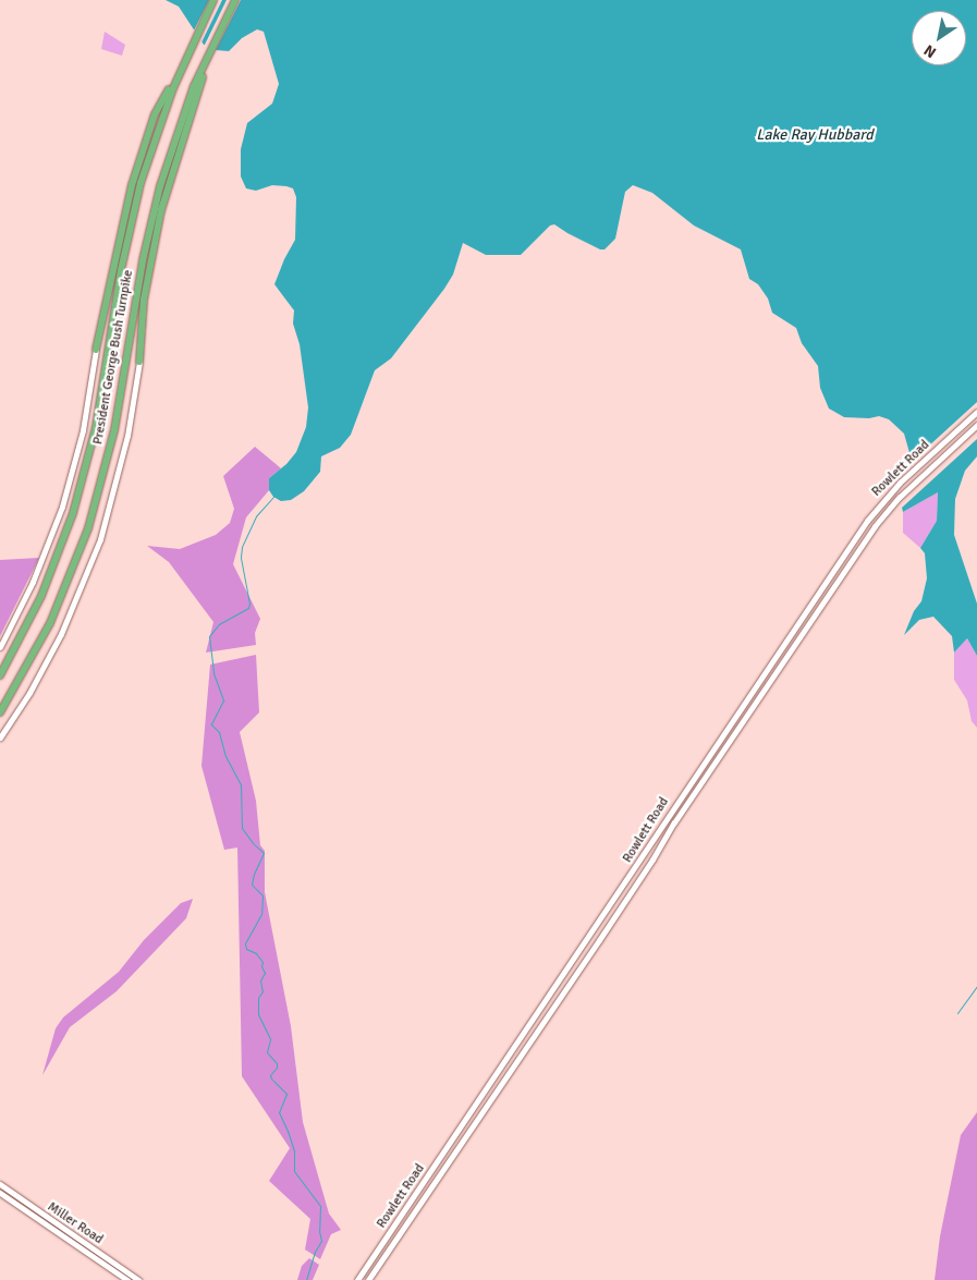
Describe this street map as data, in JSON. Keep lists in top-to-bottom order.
{
  "streets": {
    "highway": ["President George Bush Turnpike"],
    "main road": ["Rowlett Road", "Miller Road"]
  },
  "water": ["Lake Ray Hubbard"],
  "north": "bottom left"
}
